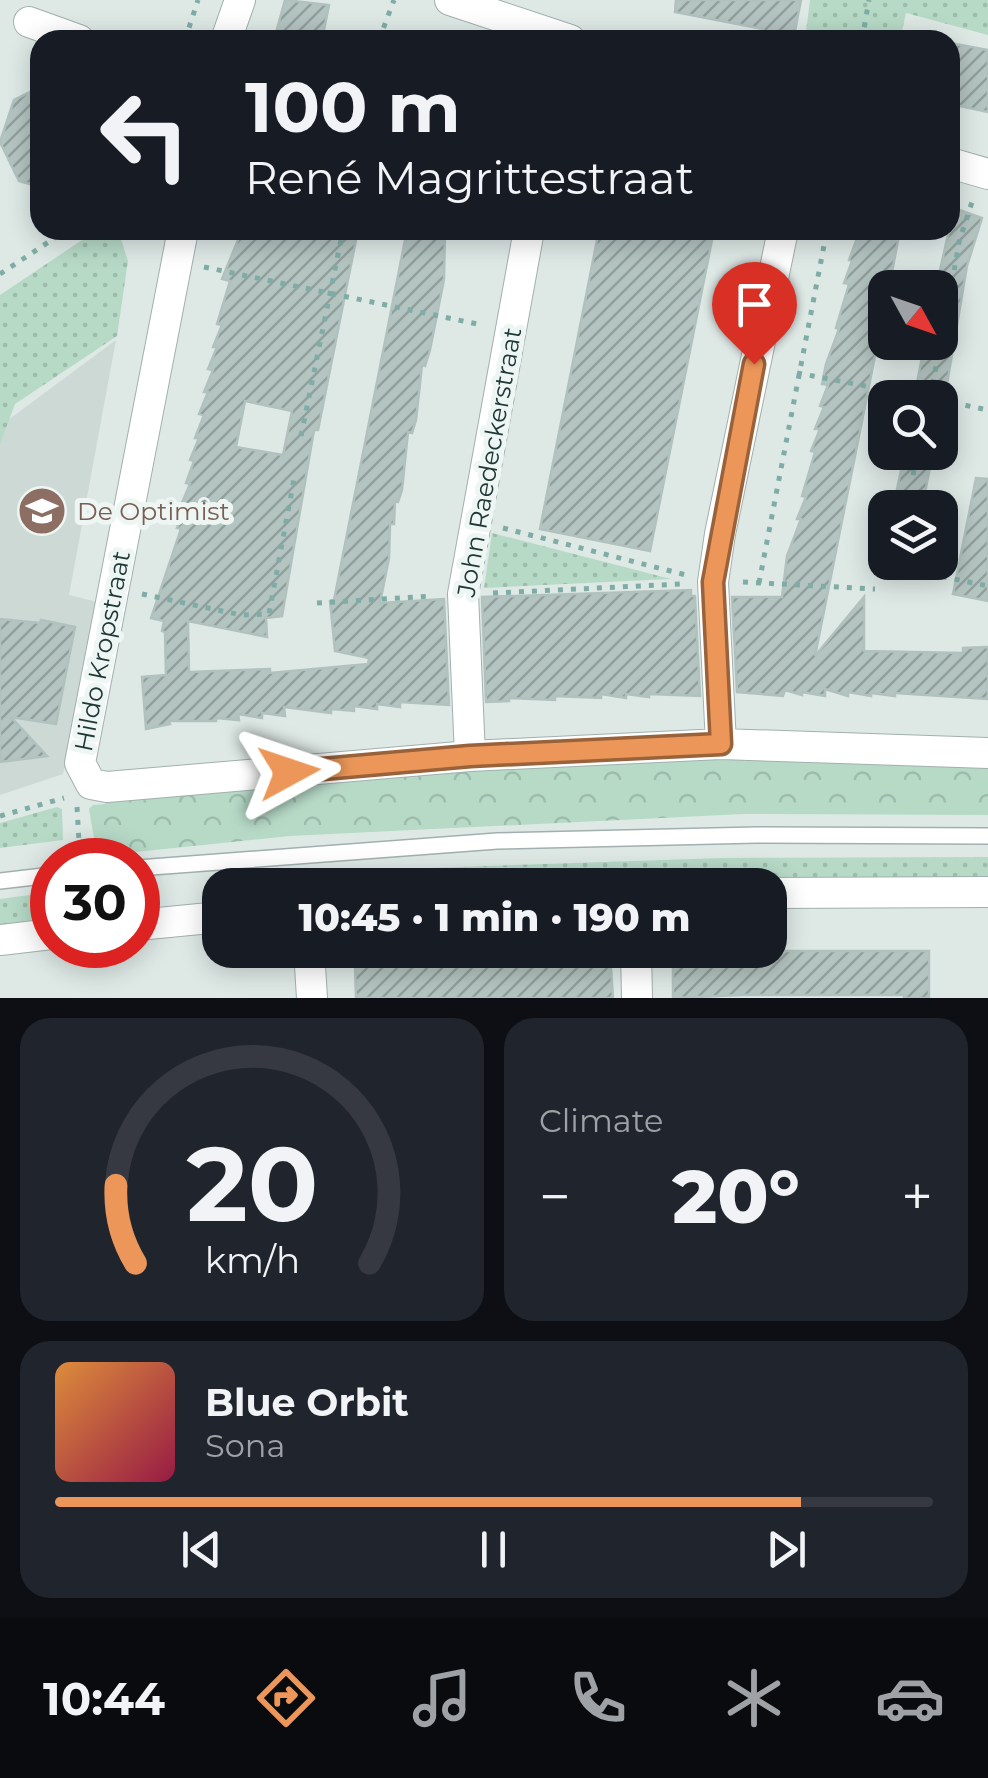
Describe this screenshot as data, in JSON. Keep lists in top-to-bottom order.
{
  "streets": {
    "street": ["John Raedeckerstraat", "Hildo Kropstraat"]
  },
  "places": {
    "school or university": ["De Optimist"]
  },
  "north": "bottom right",
  "page": {
    "turn": ["100 m", "René Magrittestraat"],
    "limit": "30",
    "trip": "10:45 · 1 min · 190 m",
    "tile": "Climate",
    "heat": ["−", "20°", "+"],
    "song": ["Blue Orbit", "Sona"],
    "tabs": "10:44",
    "gauge": ["20", "km/h"]
  }
}
